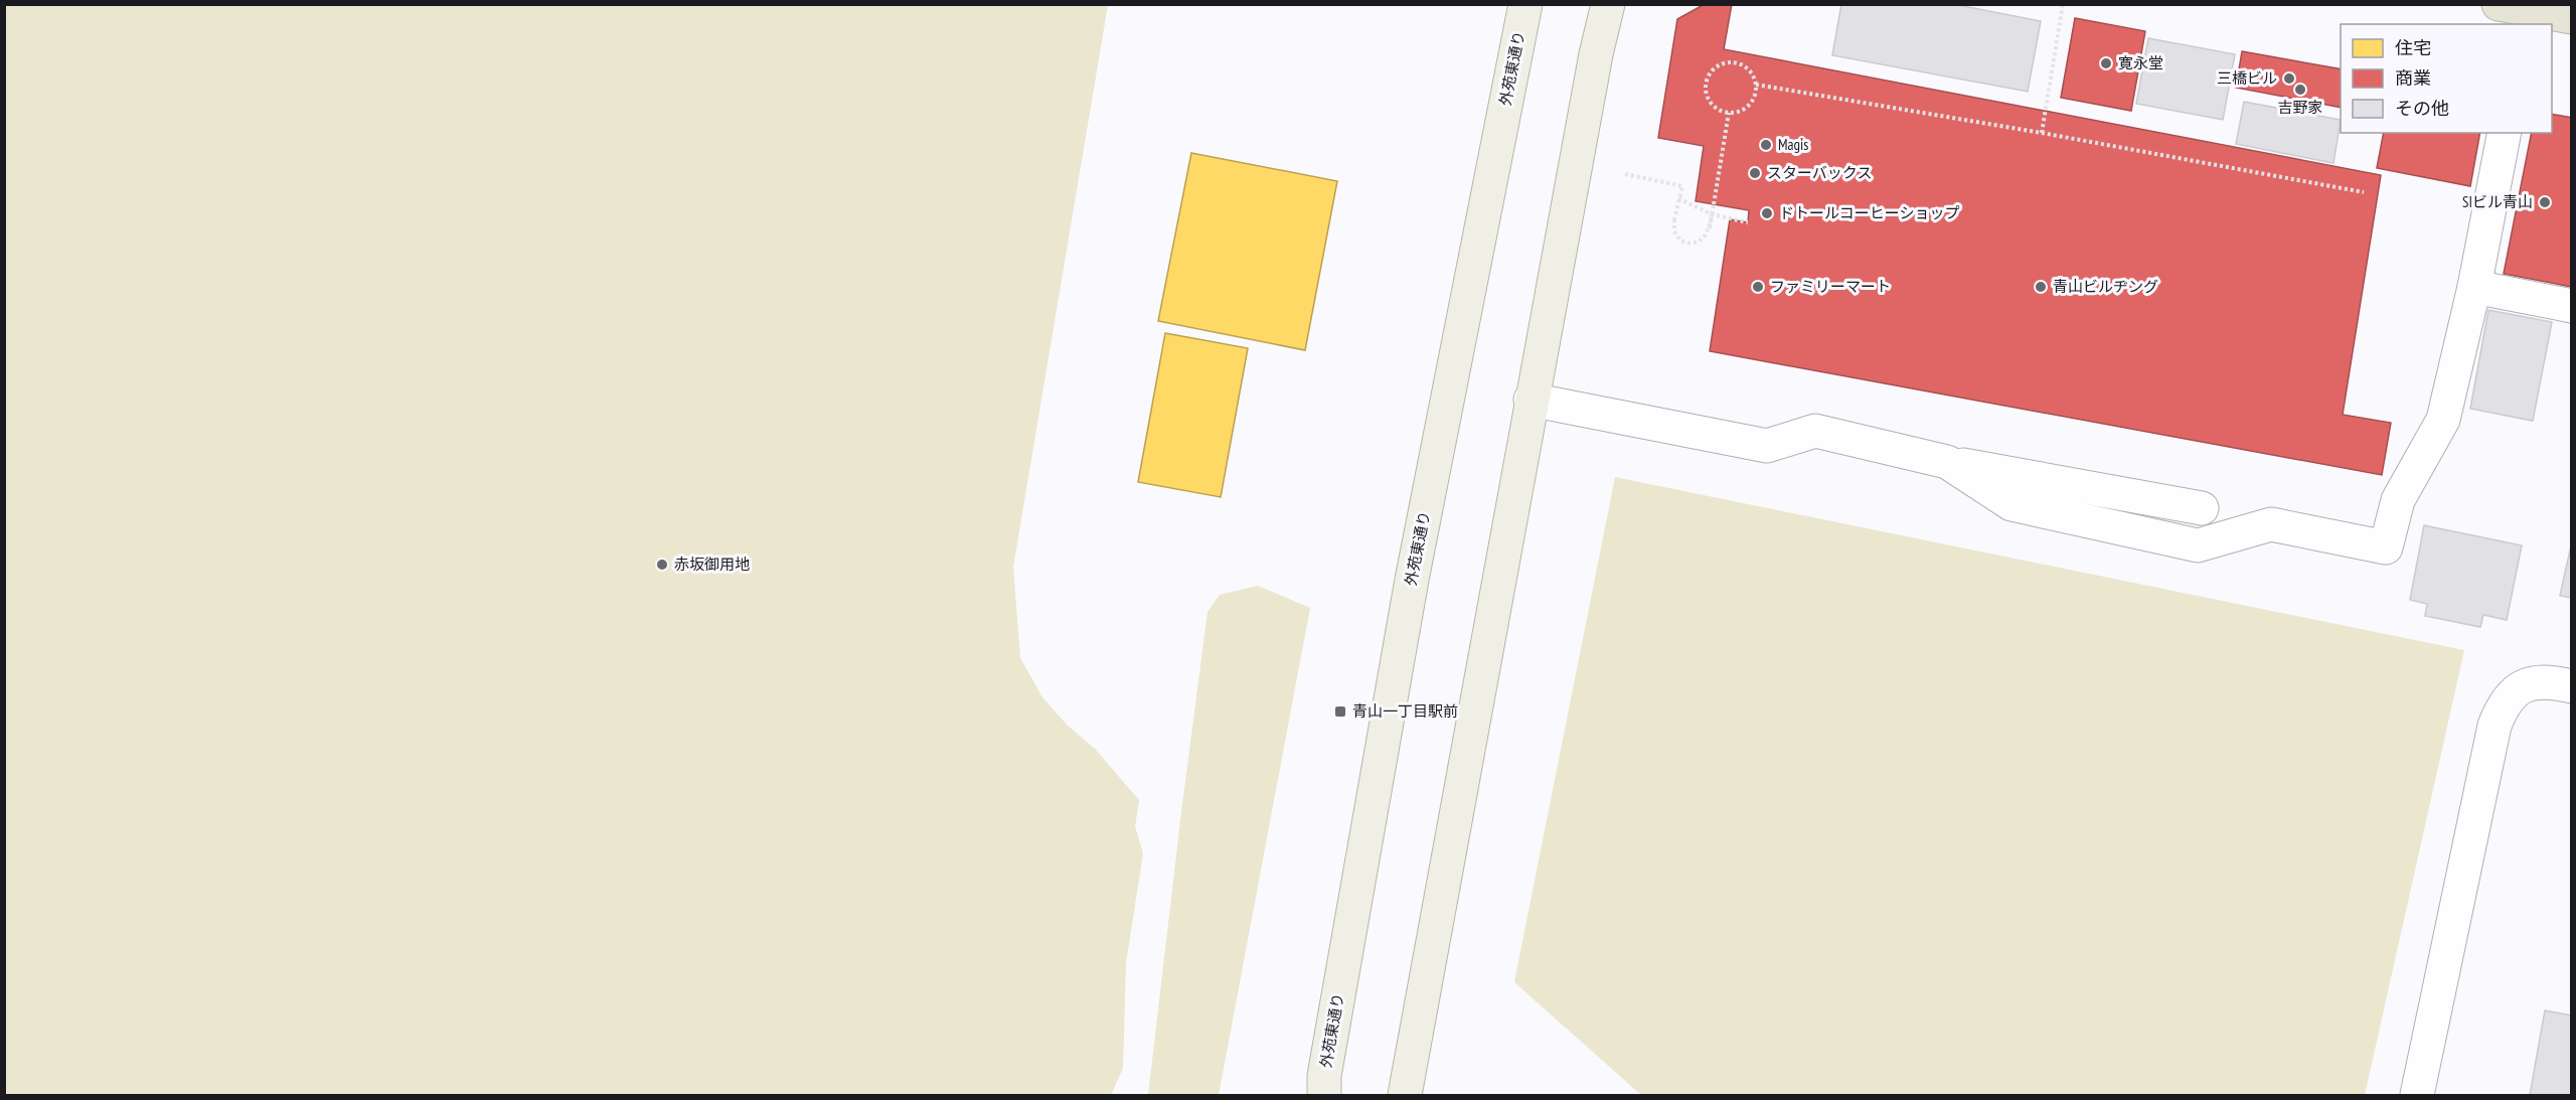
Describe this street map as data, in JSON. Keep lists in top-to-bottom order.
{
  "streets": {
    "main road": ["外苑東通り"]
  },
  "places": {
    "other": [
      "寛永堂",
      "三橋ビル",
      "吉野家",
      "Magis",
      "スターバックス",
      "SIビル青山",
      "ドトールコーヒーショップ",
      "ファミリーマート",
      "青山ビルヂング",
      "赤坂御用地"
    ],
    "transit": ["青山一丁目駅前"]
  },
  "legend": ["住宅", "商業", "その他"]
}
